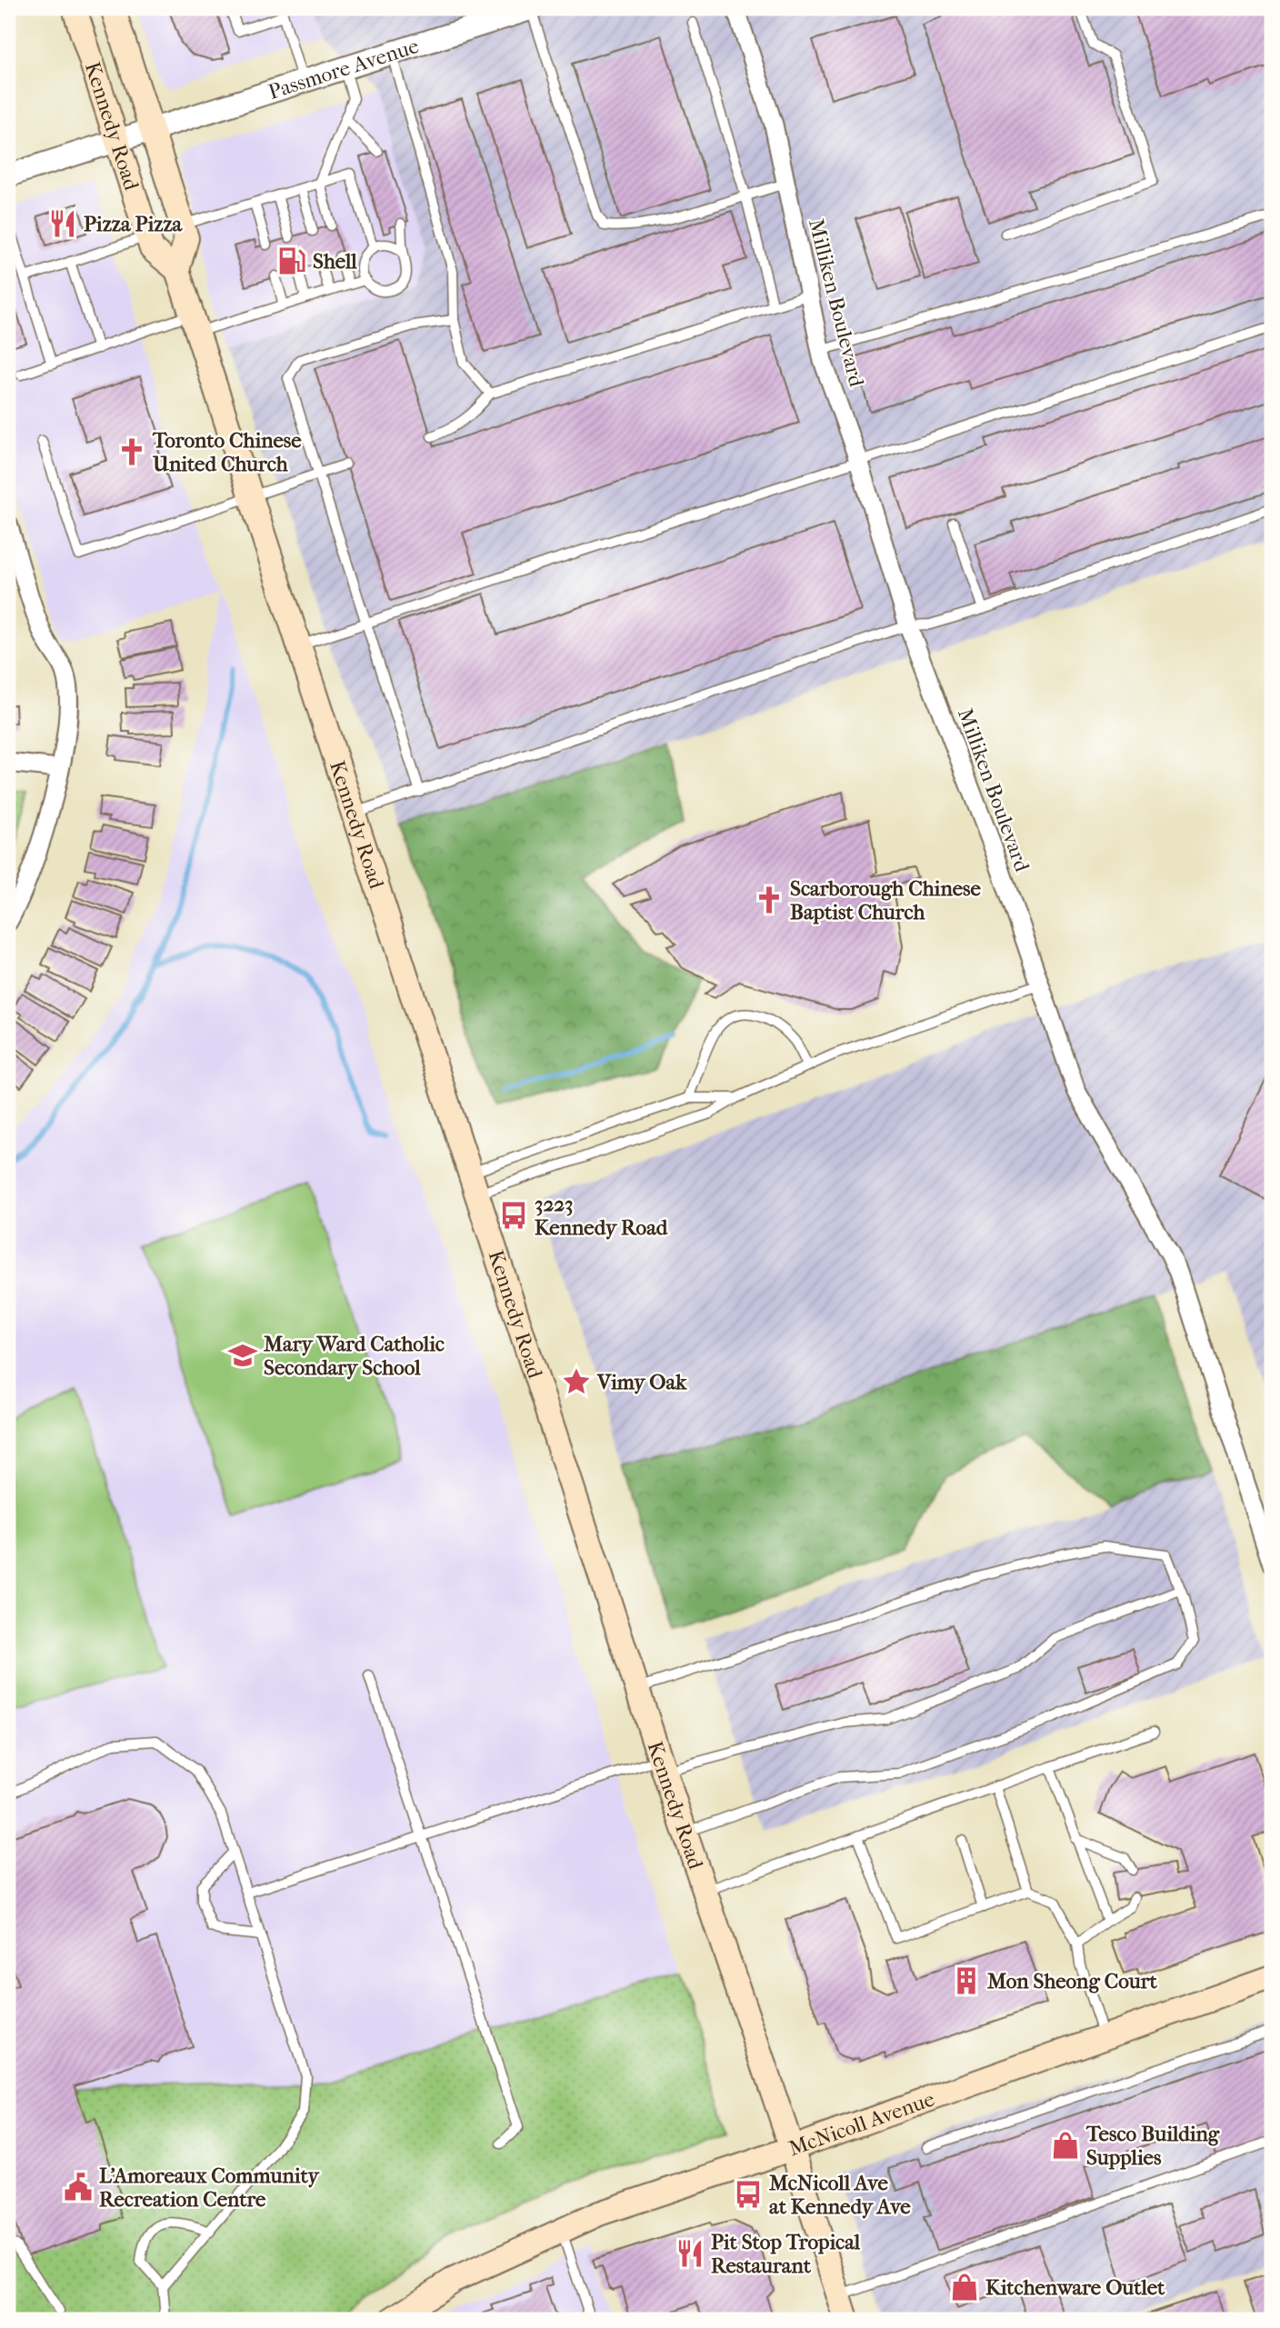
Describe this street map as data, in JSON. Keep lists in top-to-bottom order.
{
  "streets": {
    "main road": ["Kennedy Road", "McNicoll Avenue"],
    "street": ["Passmore Avenue", "Milliken Boulevard"]
  },
  "crossings": [
    ["Passmore Avenue", "Kennedy Road"],
    ["Kennedy Road", "McNicoll Avenue"]
  ],
  "places": {
    "restaurant": ["Pizza Pizza", "Pit Stop Tropical Restaurant"],
    "fuel station": ["Shell"],
    "church": ["Toronto Chinese United Church", "Scarborough Chinese Baptist Church"],
    "bus stop": ["3223 Kennedy Road", "McNicoll Ave at Kennedy Ave"],
    "school or university": ["Mary Ward Catholic Secondary School"],
    "place": ["Vimy Oak"],
    "building": ["Mon Sheong Court"],
    "shop": ["Tesco Building Supplies", "Kitchenware Outlet"],
    "public building": ["L’Amoreaux Community Recreation Centre"]
  }
}
